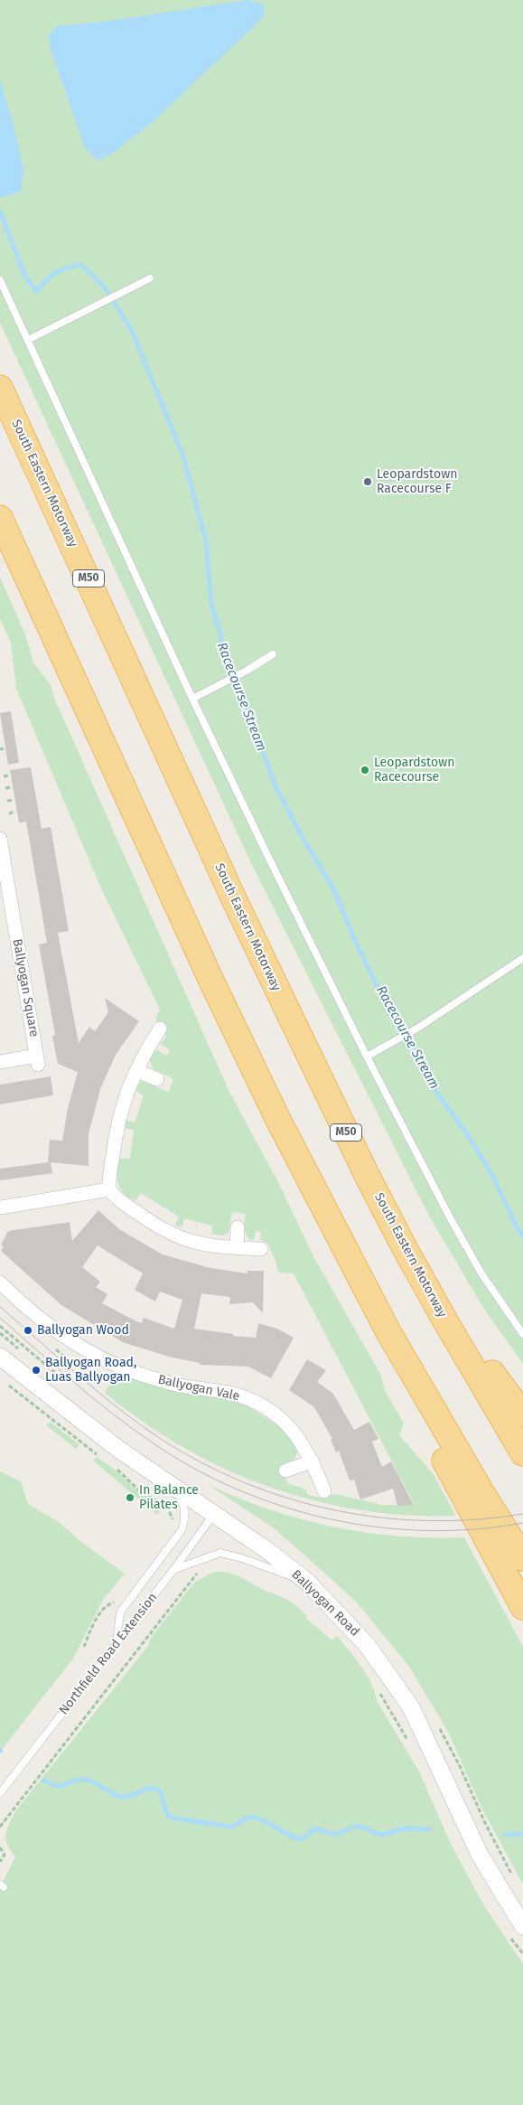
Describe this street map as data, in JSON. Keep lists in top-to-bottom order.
{
  "streets": {
    "highway": ["South Eastern Motorway", "M50"],
    "street": ["Ballyogan Square", "Ballyogan Vale", "Ballyogan Road"],
    "lane": ["Northfield Road Extension"]
  },
  "crossings": [
    ["Ballyogan Road", "Northfield Road Extension"]
  ],
  "water": ["Racecourse Stream"],
  "places": [
    "Leopardstown Racecourse F",
    "Leopardstown Racecourse",
    "Ballyogan Wood",
    "Ballyogan Road, Luas Ballyogan",
    "In Balance Pilates"
  ]
}
